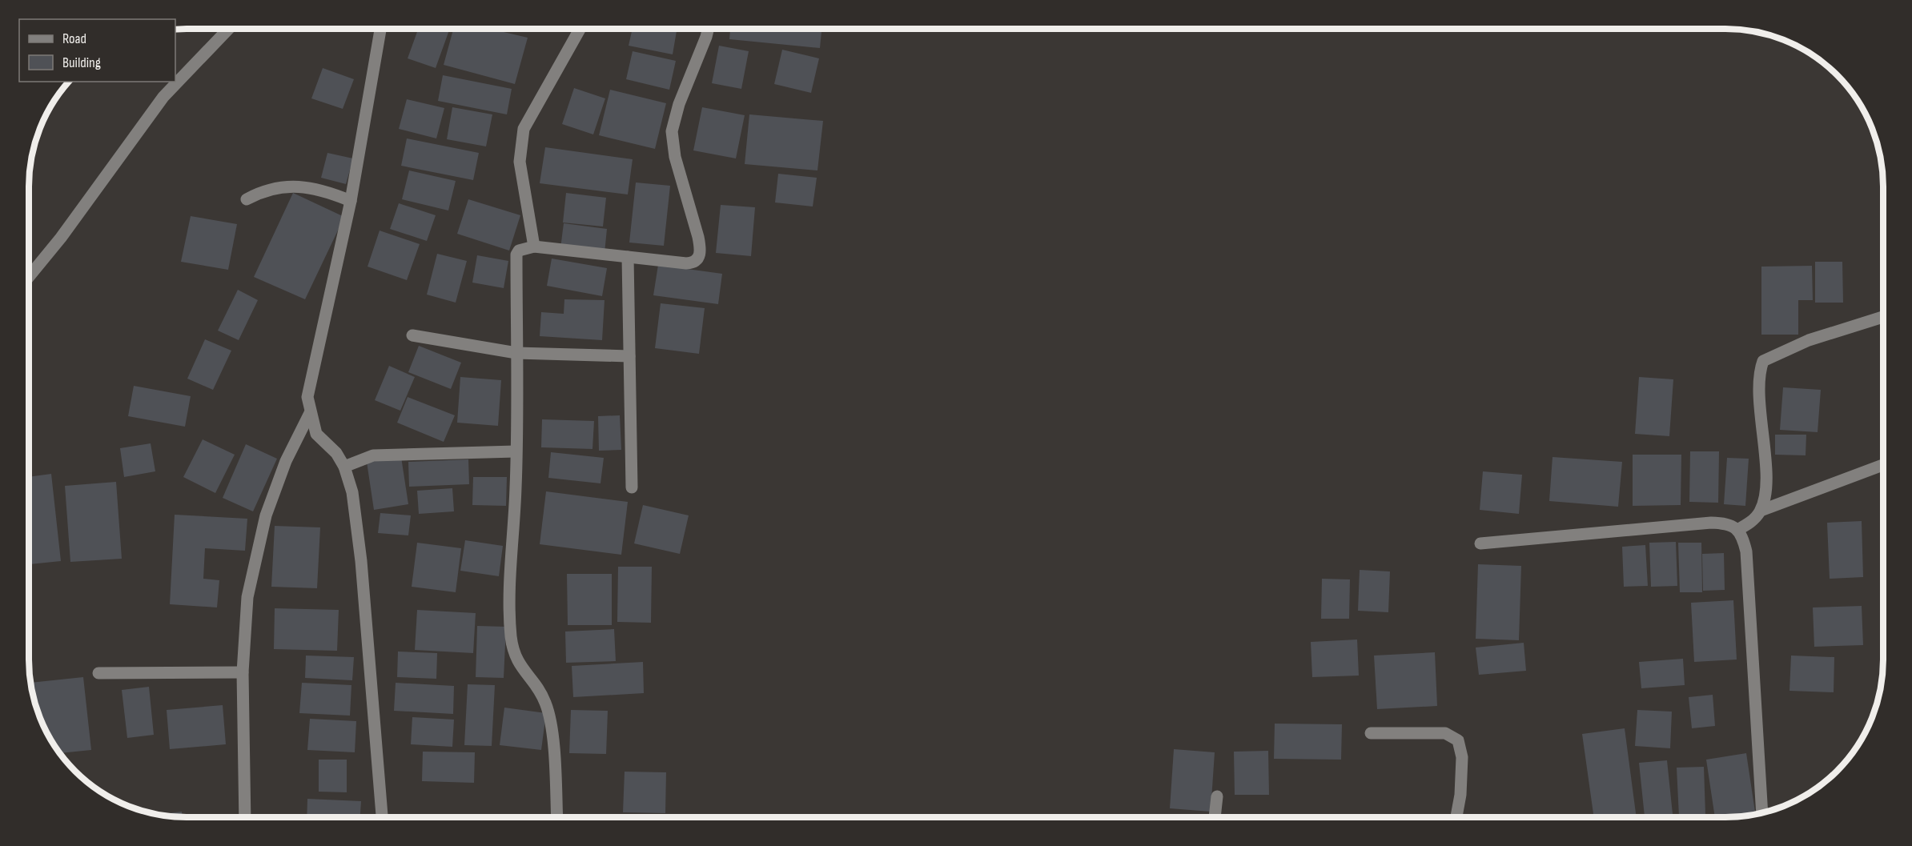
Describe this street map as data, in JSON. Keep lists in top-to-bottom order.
{
  "legend": ["Road", "Building"]
}
